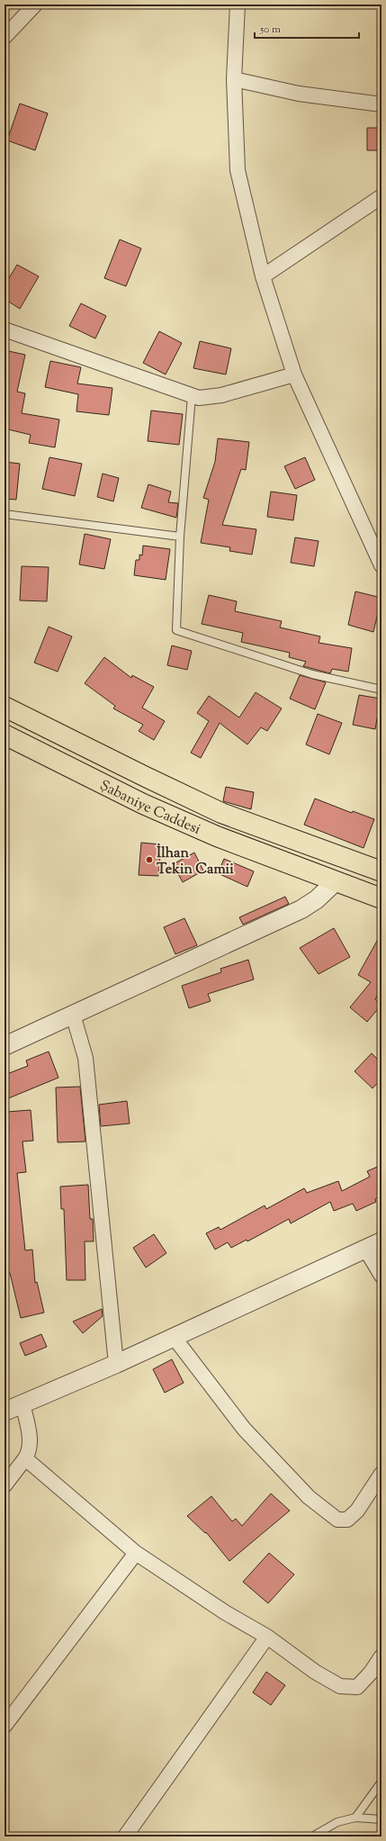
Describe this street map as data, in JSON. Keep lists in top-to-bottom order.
{
  "streets": {
    "highway": ["Şabaniye Caddesi"]
  },
  "places": ["İlhan Tekin Camii"],
  "scale_bar": "50 m"
}
